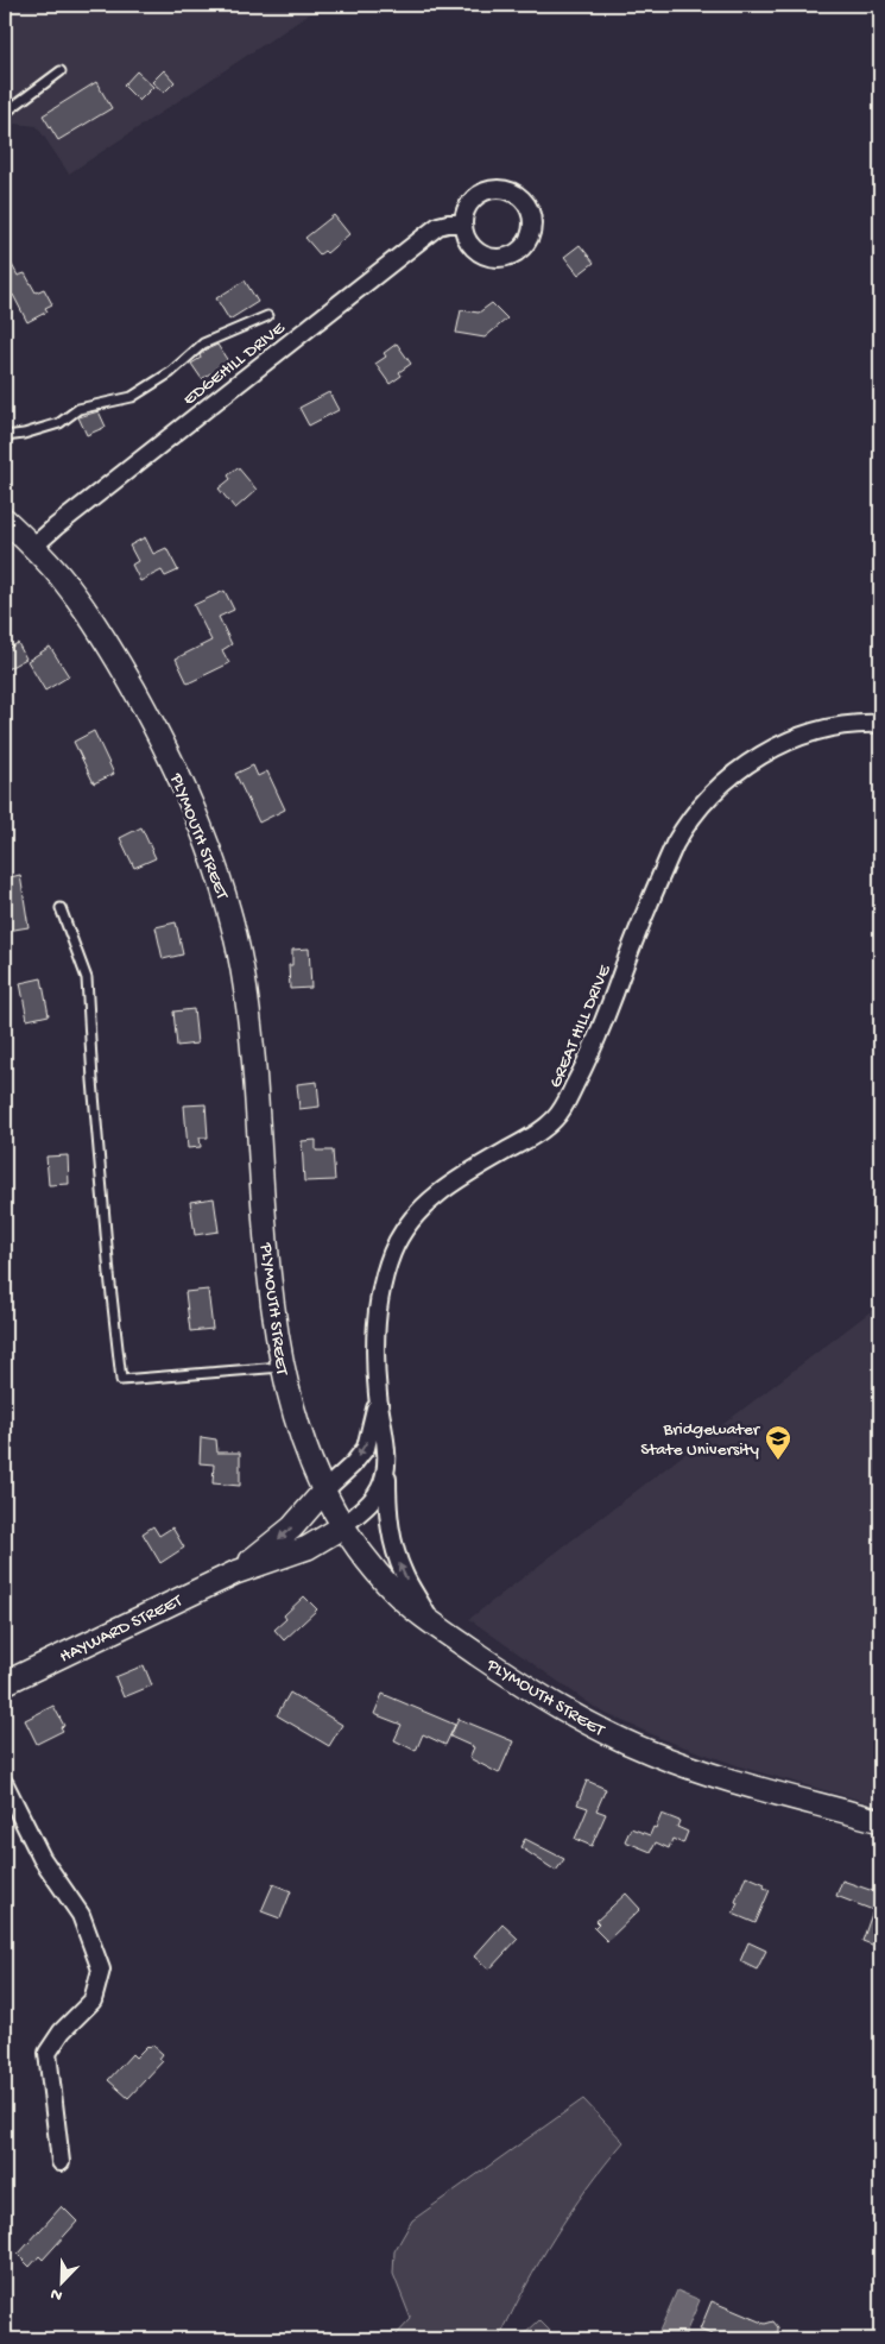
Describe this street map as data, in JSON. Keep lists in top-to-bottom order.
{
  "streets": {
    "main road": ["PLYMOUTH STREET", "HAYWARD STREET"],
    "street": ["EDGEHILL DRIVE", "GREAT HILL DRIVE"]
  },
  "crossings": [
    ["EDGEHILL DRIVE", "PLYMOUTH STREET"],
    ["PLYMOUTH STREET", "GREAT HILL DRIVE"],
    ["PLYMOUTH STREET", "HAYWARD STREET"],
    ["GREAT HILL DRIVE", "HAYWARD STREET"]
  ],
  "places": {
    "school or university": ["Bridgewater State University"]
  },
  "north": "bottom left"
}
